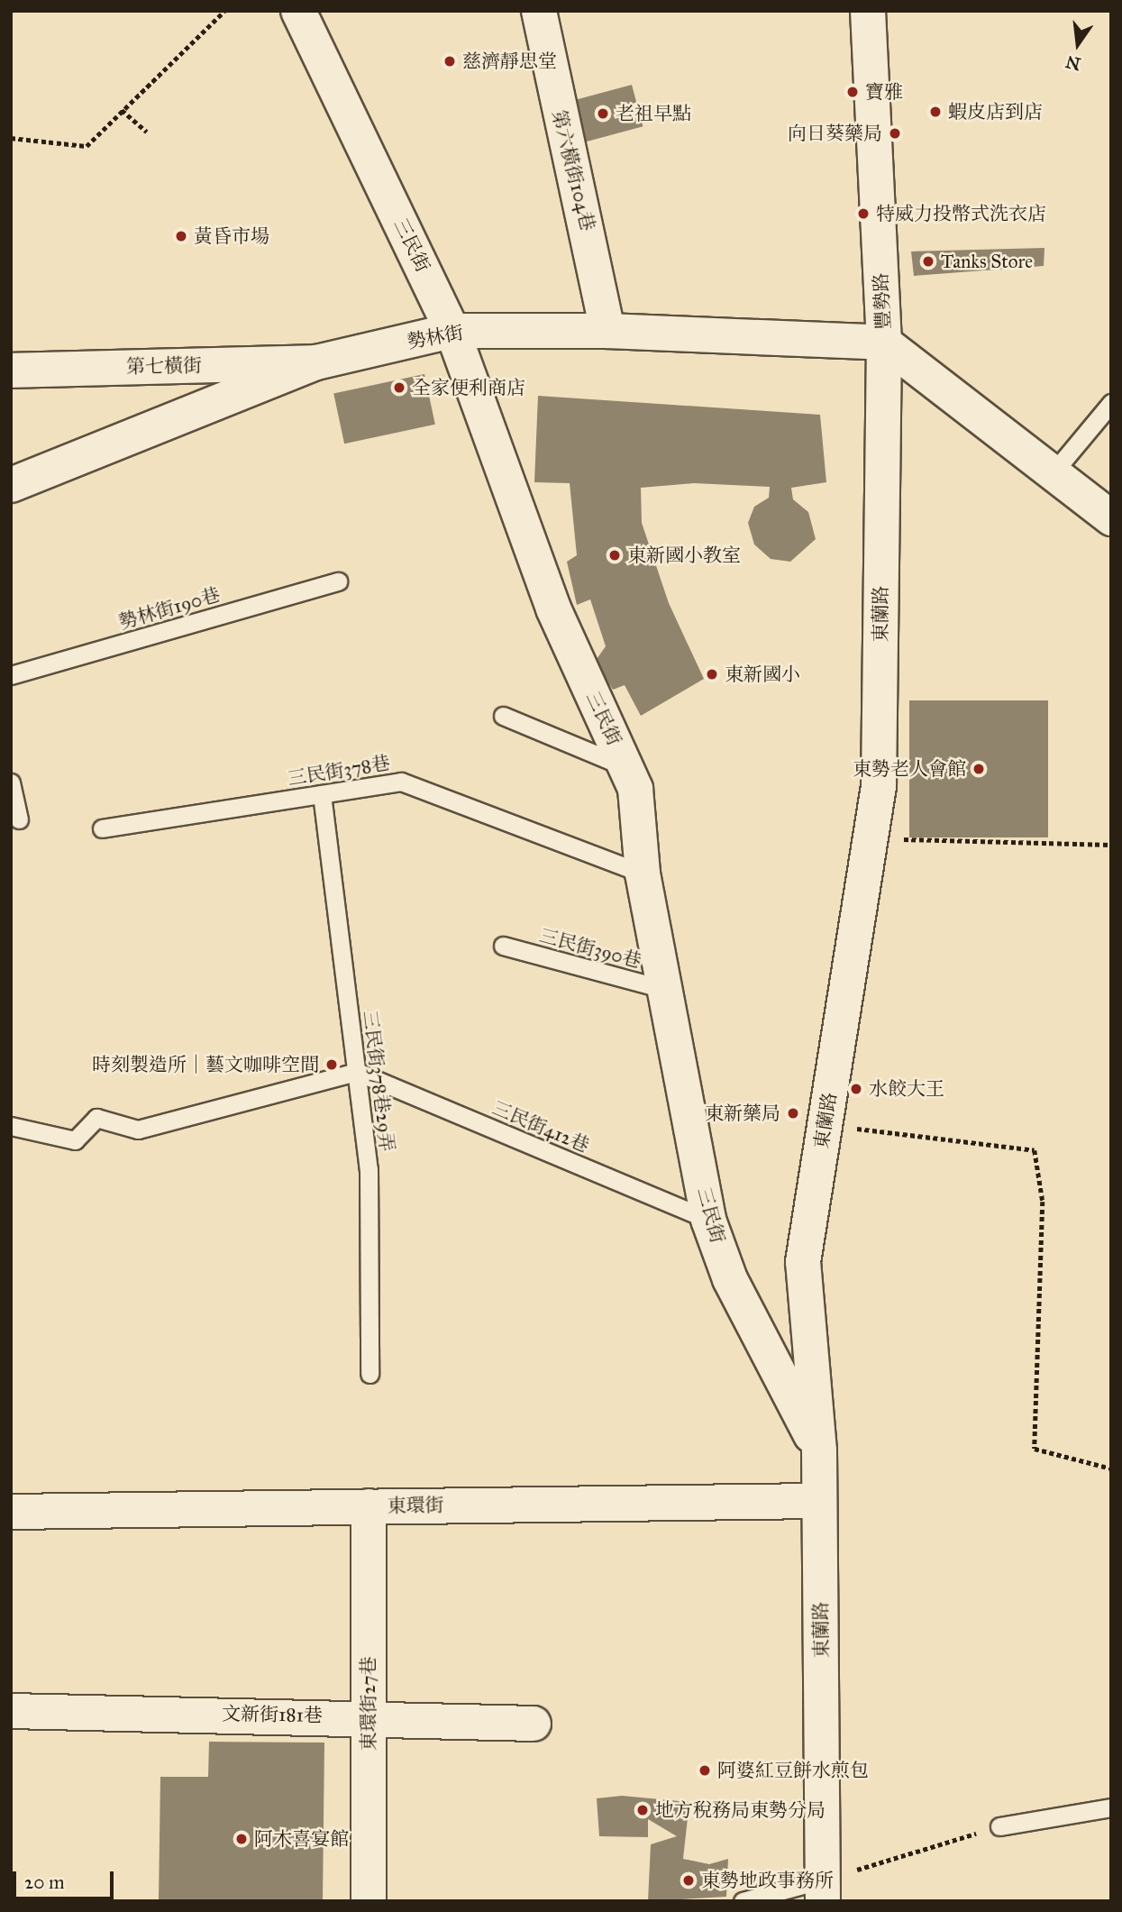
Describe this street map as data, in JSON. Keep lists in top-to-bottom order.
{
  "streets": {
    "street": [
      "第六橫街104巷",
      "三民街",
      "豐勢路",
      "勢林街",
      "第七橫街",
      "東蘭路",
      "東環街",
      "東環街27巷",
      "文新街181巷"
    ],
    "lane": [
      "勢林街190巷",
      "三民街378巷",
      "三民街390巷",
      "三民街378巷29弄",
      "三民街412巷"
    ]
  },
  "crossings": [
    ["第六橫街104巷", "勢林街"],
    ["三民街", "勢林街"],
    ["三民街", "東蘭路"],
    ["三民街", "三民街378巷"],
    ["三民街", "三民街390巷"],
    ["三民街", "三民街412巷"],
    ["豐勢路", "勢林街"],
    ["豐勢路", "東蘭路"],
    ["勢林街", "第七橫街"],
    ["勢林街", "東蘭路"],
    ["東蘭路", "東環街"],
    ["三民街378巷", "三民街378巷29弄"],
    ["三民街378巷29弄", "三民街412巷"],
    ["東環街", "東環街27巷"],
    ["東環街27巷", "文新街181巷"]
  ],
  "places": [
    "慈濟靜思堂",
    "寶雅",
    "蝦皮店到店",
    "老祖早點",
    "向日葵藥局",
    "特威力投幣式洗衣店",
    "黃昏市場",
    "Tanks Store",
    "全家便利商店",
    "東新國小教室",
    "東新國小",
    "東勢老人會館",
    "時刻製造所｜藝文咖啡空間",
    "水餃大王",
    "東新藥局",
    "阿婆紅豆餅水煎包",
    "地方稅務局東勢分局",
    "阿木喜宴館",
    "東勢地政事務所"
  ],
  "scale_bar": "20 m",
  "north": "bottom"
}
